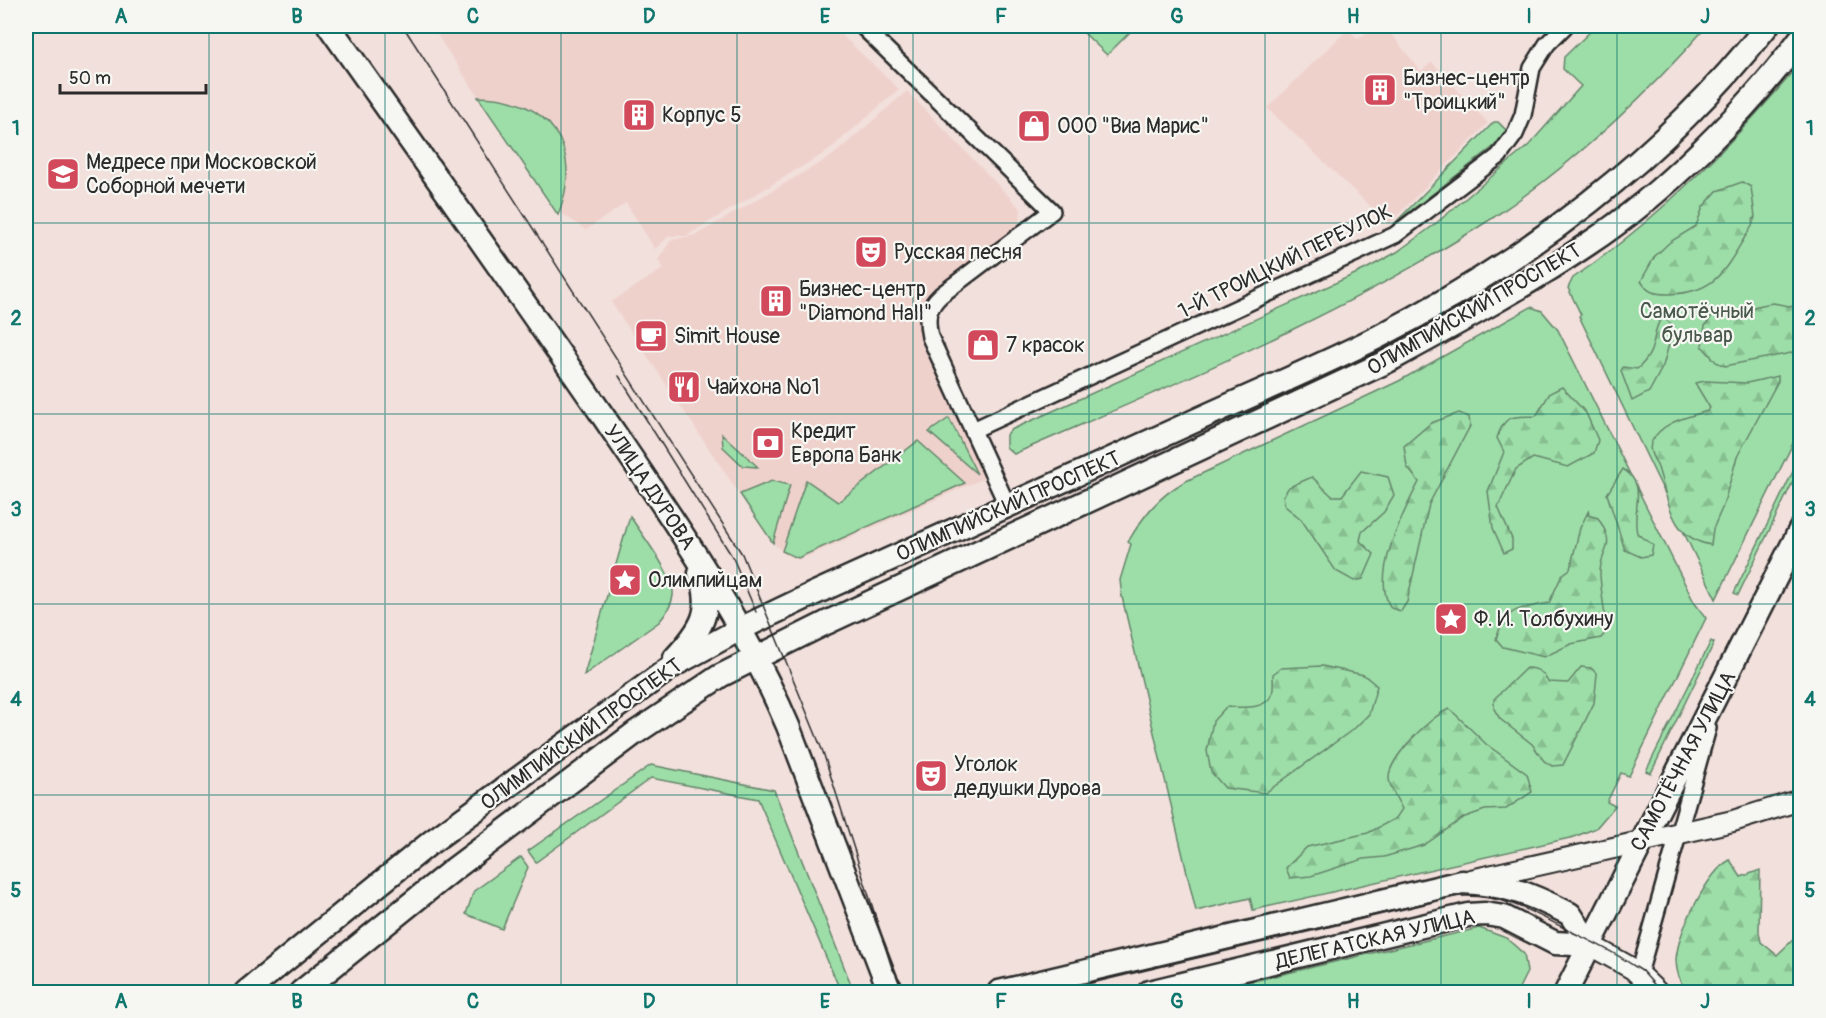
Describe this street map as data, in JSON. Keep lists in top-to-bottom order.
{
  "streets": {
    "main road": [
      "ОЛИМПИЙСКИЙ ПРОСПЕКТ",
      "УЛИЦА ДУРОВА",
      "САМОТЁЧНАЯ УЛИЦА",
      "ДЕЛЕГАТСКАЯ УЛИЦА"
    ],
    "street": ["1-Й ТРОИЦКИЙ ПЕРЕУЛОК"]
  },
  "crossings": [
    ["ОЛИМПИЙСКИЙ ПРОСПЕКТ", "УЛИЦА ДУРОВА"],
    ["САМОТЁЧНАЯ УЛИЦА", "ДЕЛЕГАТСКАЯ УЛИЦА"]
  ],
  "parks": ["Самотёчный бульвар"],
  "places": {
    "building": ["Бизнес-центр \"Троицкий\"", "Корпус 5", "Бизнес-центр \"Diamond Hall\""],
    "shop": ["ООО \"Виа Марис\"", "7 красок"],
    "school or university": ["Медресе при Московской Соборной мечети"],
    "theatre": ["Русская песня", "Уголок дедушки Дурова"],
    "cafe": ["Simit House"],
    "restaurant": ["Чайхона №1"],
    "bank": ["Кредит Европа Банк"],
    "place": ["Олимпийцам", "Ф. И. Толбухину"]
  },
  "scale_bar": "50 m",
  "grid": {
    "columns": [
      "A",
      "B",
      "C",
      "D",
      "E",
      "F",
      "G",
      "H",
      "I",
      "J"
    ],
    "rows": [
      "1",
      "2",
      "3",
      "4",
      "5"
    ]
  }
}
